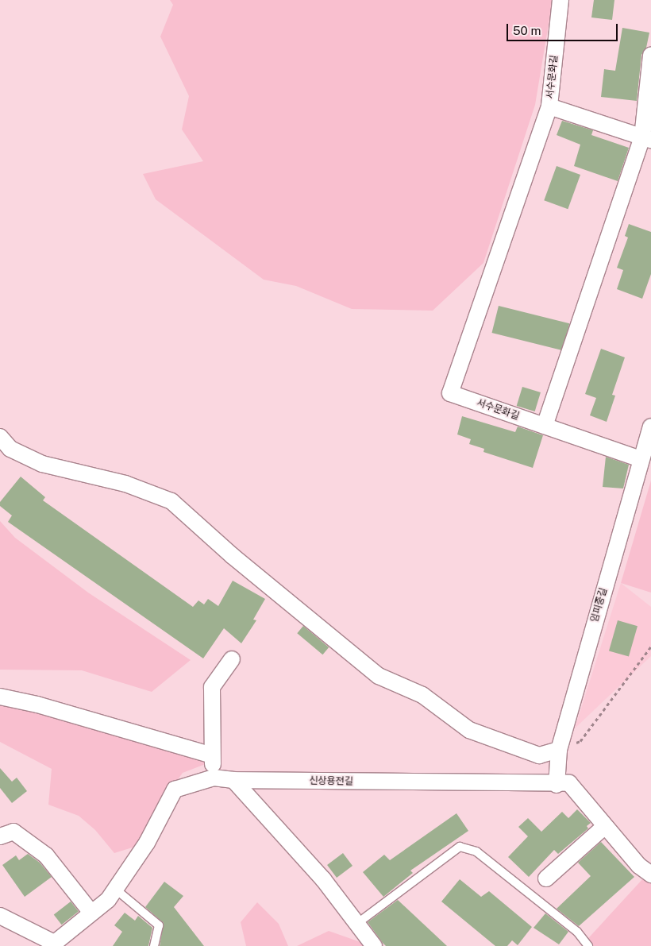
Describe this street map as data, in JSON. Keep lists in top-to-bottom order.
{
  "streets": {
    "street": ["서수문화길", "임피중길", "신상용전길"]
  },
  "crossings": [
    ["임피중길", "신상용전길"]
  ],
  "scale_bar": "50 m"
}
